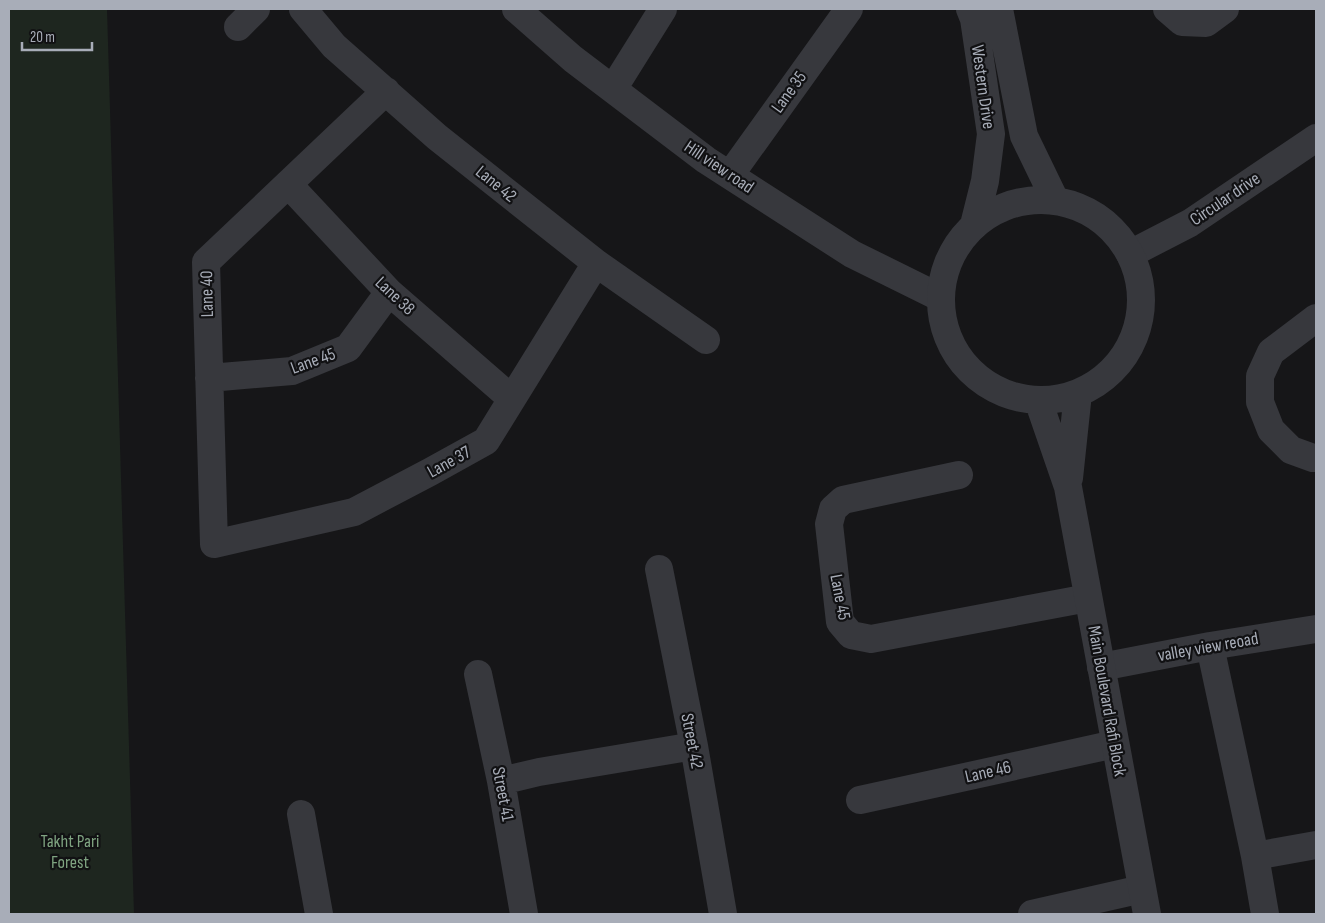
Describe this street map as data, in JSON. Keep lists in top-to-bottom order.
{
  "streets": {
    "street": [
      "Western Drive",
      "Lane 35",
      "Hill view road",
      "Lane 42",
      "Circular drive",
      "Lane 40",
      "Lane 38",
      "Lane 45",
      "Lane 37",
      "valley view reoad",
      "Main Boulevard Rafi Block",
      "Street 42",
      "Lane 46",
      "Street 41"
    ]
  },
  "crossings": [
    ["Lane 35", "Hill view road"],
    ["Lane 42", "Lane 40"],
    ["Lane 42", "Lane 37"],
    ["Lane 40", "Lane 38"],
    ["Lane 40", "Lane 45"],
    ["Lane 40", "Lane 37"],
    ["Lane 38", "Lane 45"],
    ["Lane 38", "Lane 37"],
    ["Lane 45", "Main Boulevard Rafi Block"],
    ["valley view reoad", "Main Boulevard Rafi Block"],
    ["Main Boulevard Rafi Block", "Lane 46"]
  ],
  "parks": ["Takht Pari Forest"],
  "scale_bar": "20 m"
}
